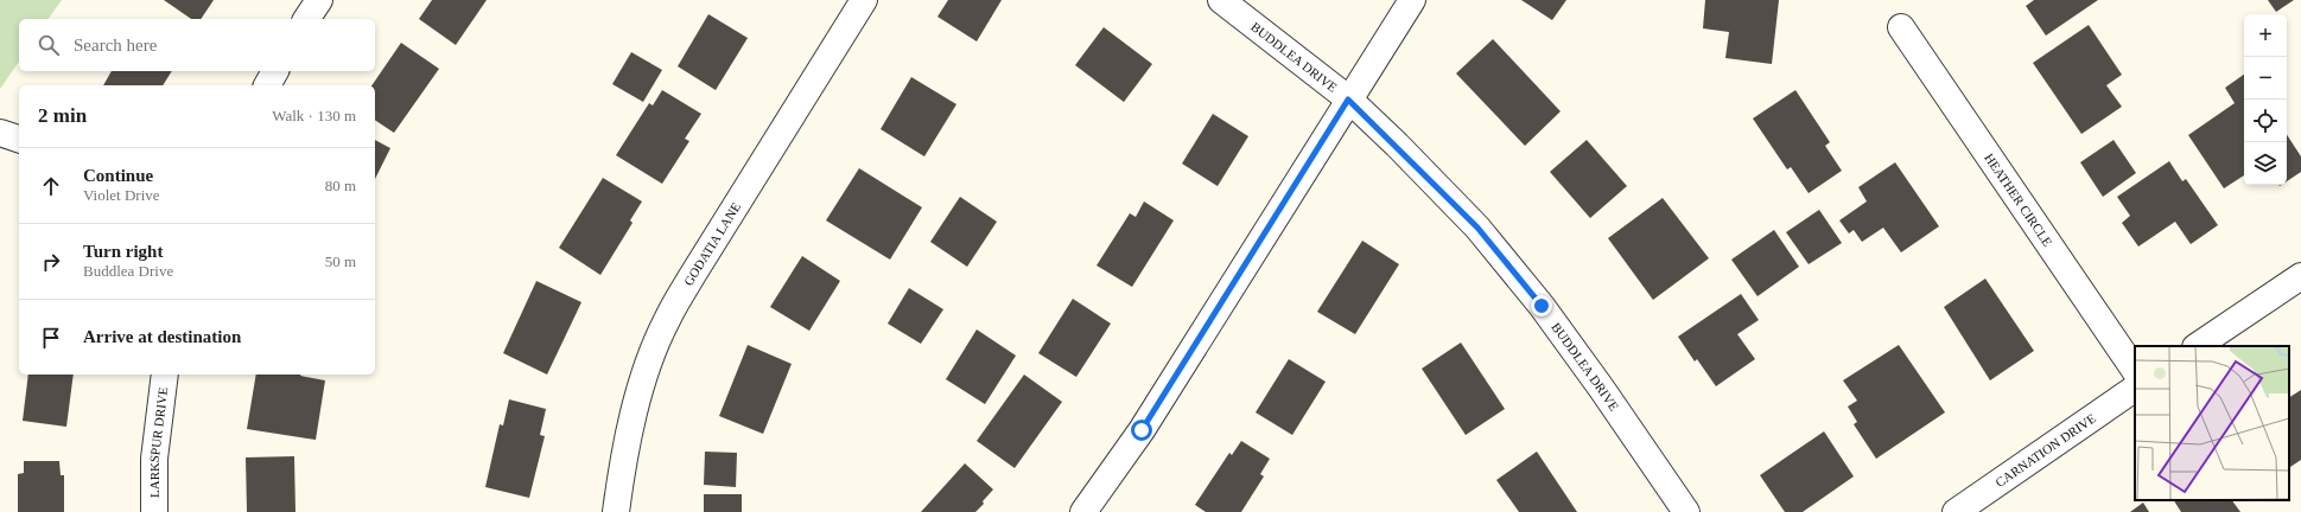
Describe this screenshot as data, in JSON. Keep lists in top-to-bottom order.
{
  "streets": {
    "street": [
      "BUDDLEA DRIVE",
      "HEATHER CIRCLE",
      "GODATIA LANE",
      "LARKSPUR DRIVE",
      "CARNATION DRIVE"
    ]
  },
  "page": {
    "map_buttons": ["+", "−"],
    "search": "Search here",
    "heading": ["2 min", "Walk · 130 m"],
    "list": [
      ["Continue", "Violet Drive", "80 m"],
      ["Turn right", "Buddlea Drive", "50 m"],
      "Arrive at destination"
    ]
  }
}
